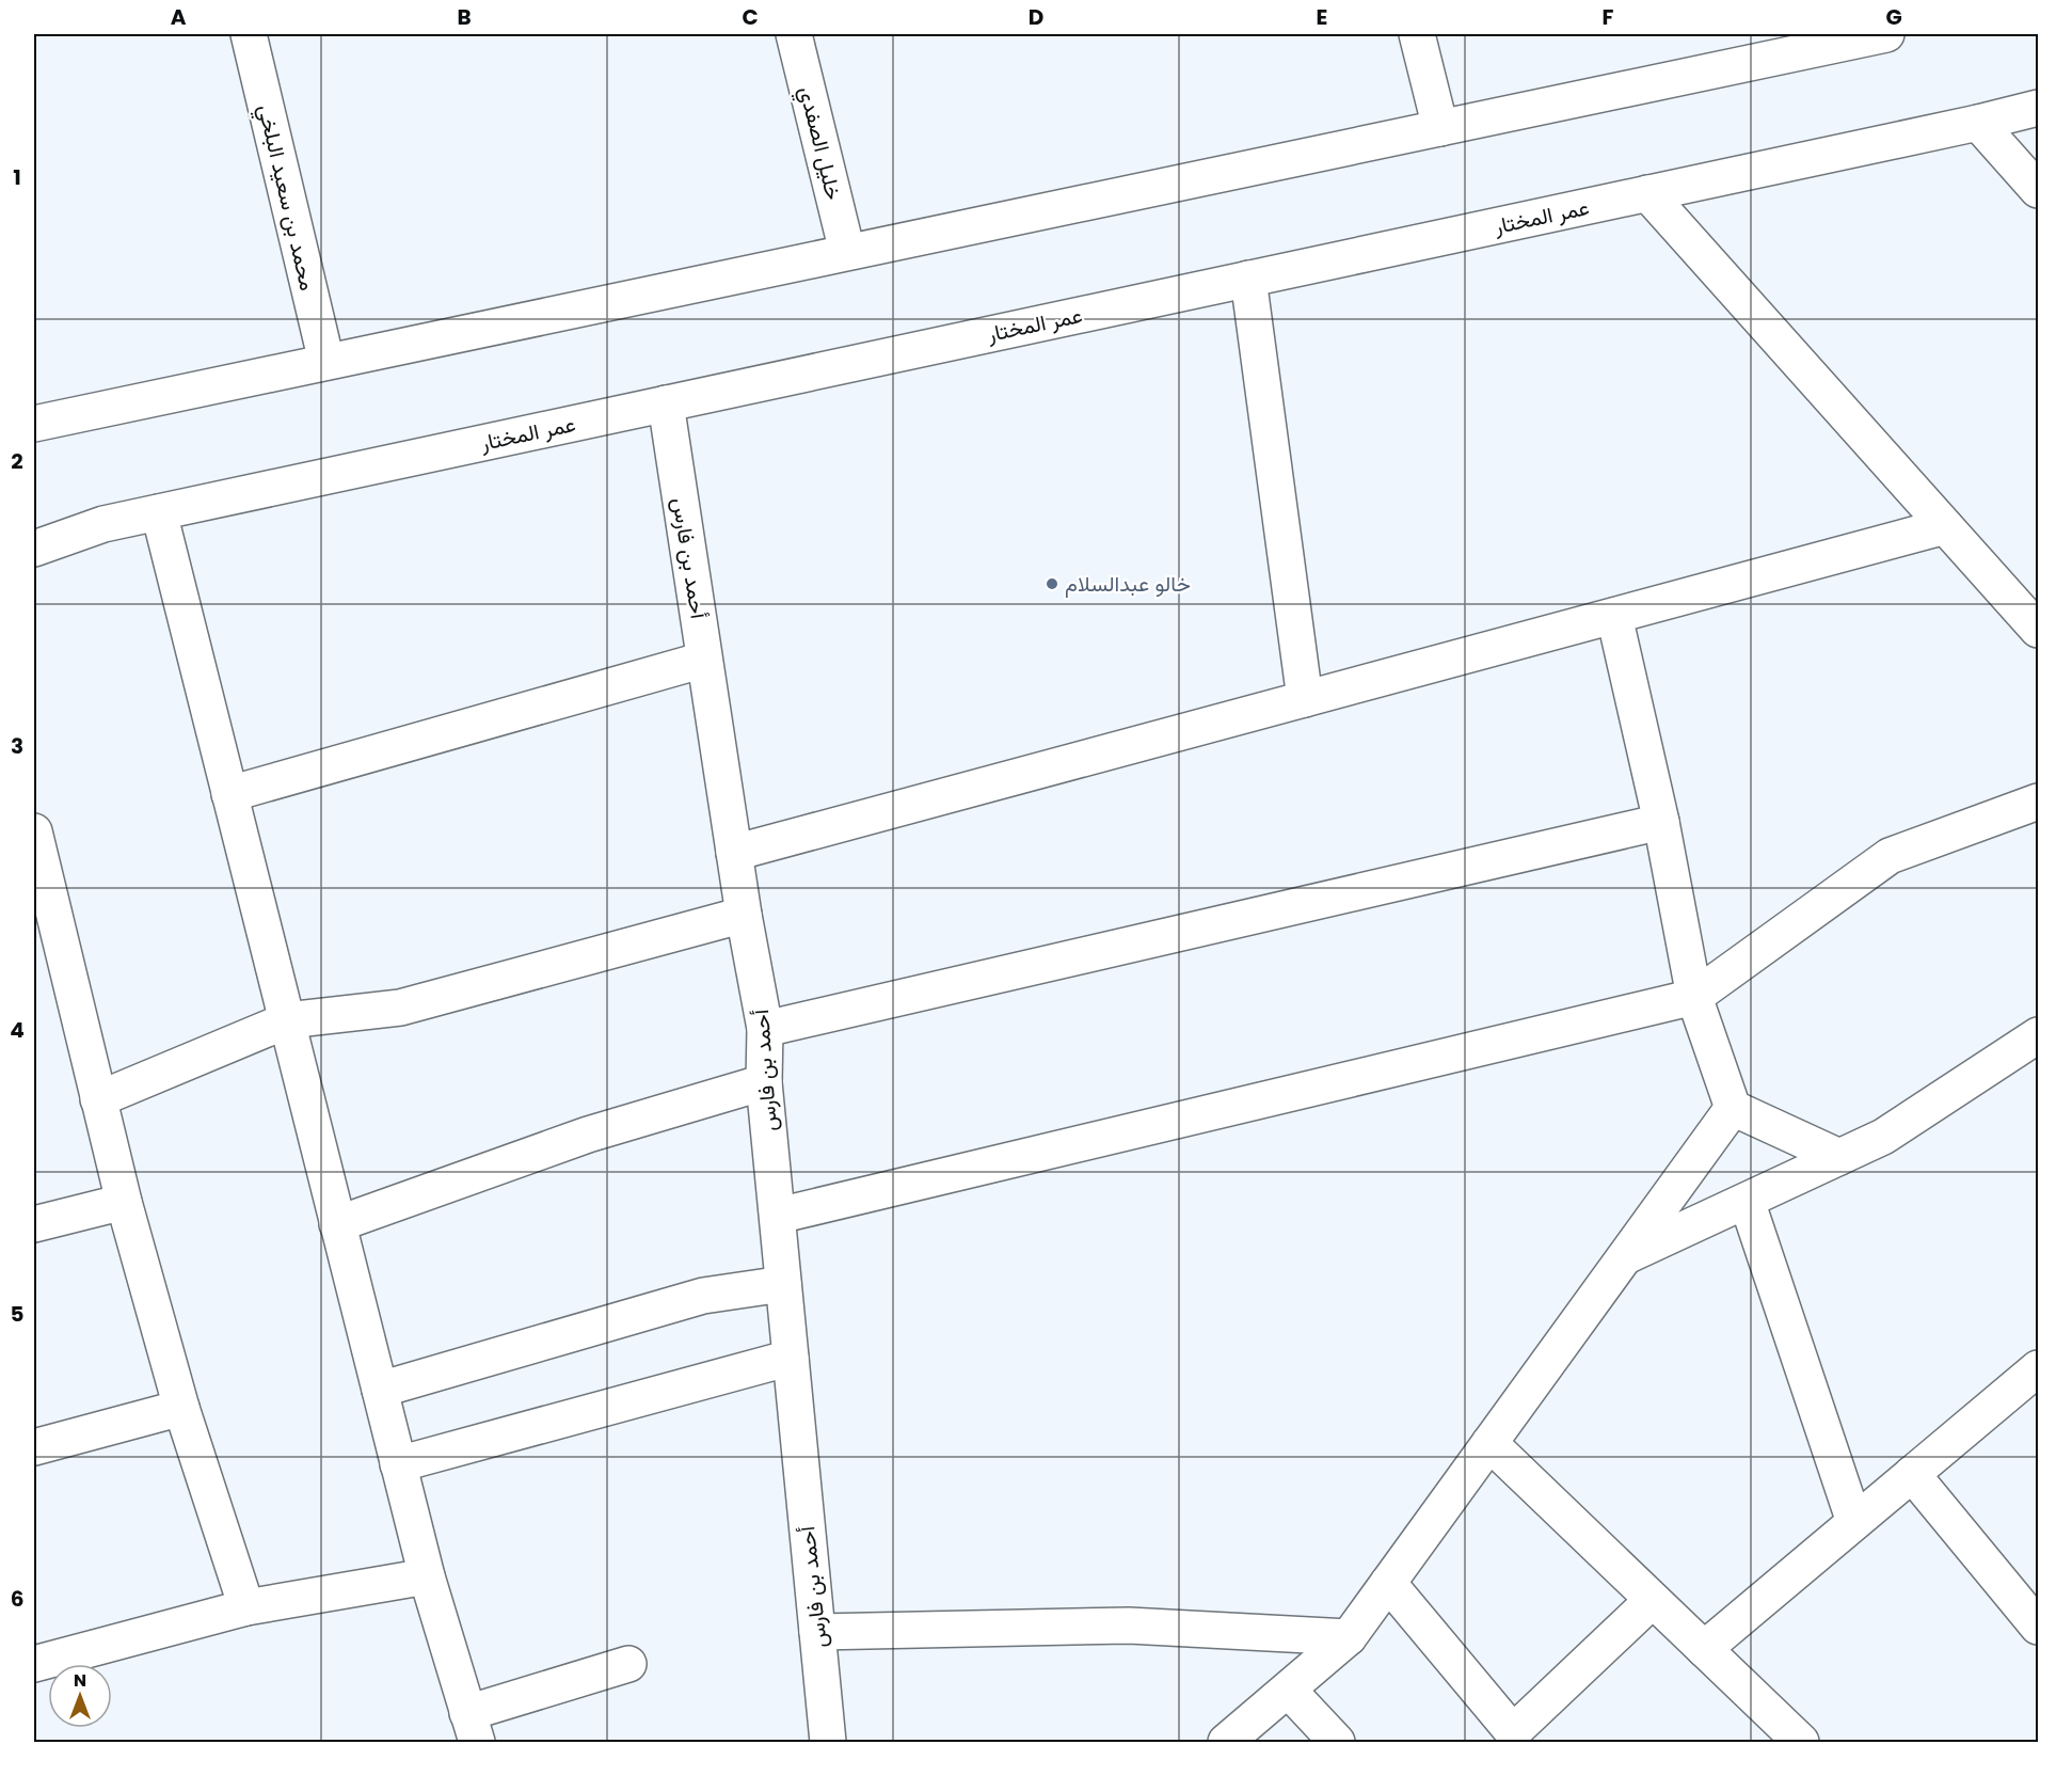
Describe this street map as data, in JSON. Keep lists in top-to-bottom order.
{
  "streets": {
    "street": [
      "خليل الصفدي",
      "محمد بن سعيد البلخي",
      "عمر المختار",
      "أحمد بن فارس"
    ]
  },
  "crossings": [
    ["عمر المختار", "أحمد بن فارس"]
  ],
  "places": ["خالو عبدالسلام"],
  "north": "top",
  "grid": {
    "columns": [
      "A",
      "B",
      "C",
      "D",
      "E",
      "F",
      "G"
    ],
    "rows": [
      "1",
      "2",
      "3",
      "4",
      "5",
      "6"
    ]
  }
}
